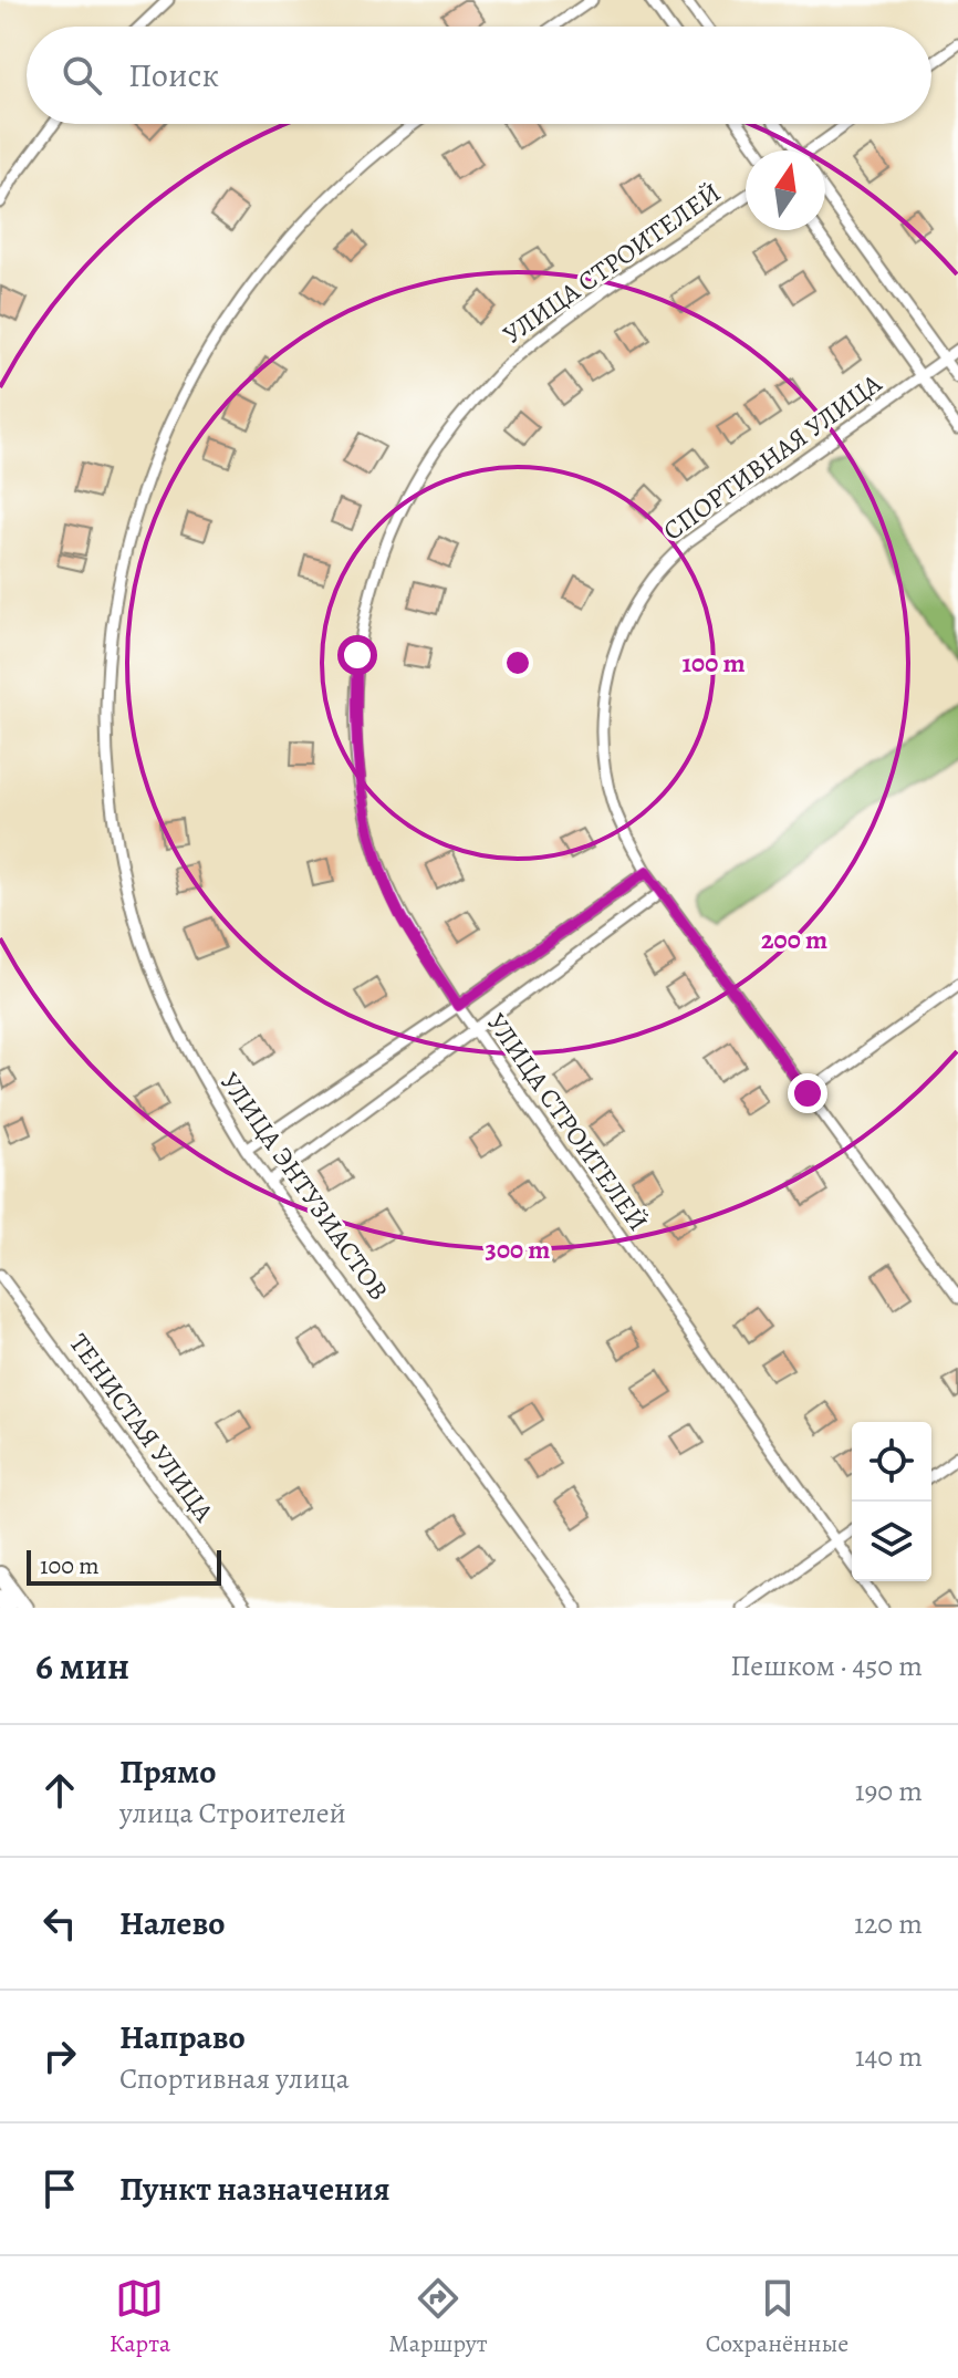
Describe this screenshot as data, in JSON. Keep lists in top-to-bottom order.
{
  "streets": {
    "street": [
      "УЛИЦА СТРОИТЕЛЕЙ",
      "СПОРТИВНАЯ УЛИЦА",
      "УЛИЦА ЭНТУЗИАСТОВ",
      "ТЕНИСТАЯ УЛИЦА"
    ]
  },
  "scale_bar": "100 m",
  "north": "top",
  "page": {
    "search": "Поиск",
    "scale": "100 m",
    "heading": ["6 мин", "Пешком · 450 m"],
    "list": [
      ["Прямо", "улица Строителей", "190 m"],
      ["Налево", "120 m"],
      ["Направо", "Спортивная улица", "140 m"],
      "Пункт назначения"
    ],
    "nav": ["Карта", "Маршрут", "Сохранённые"]
  },
  "rings": ["100 m", "200 m", "300 m"]
}
